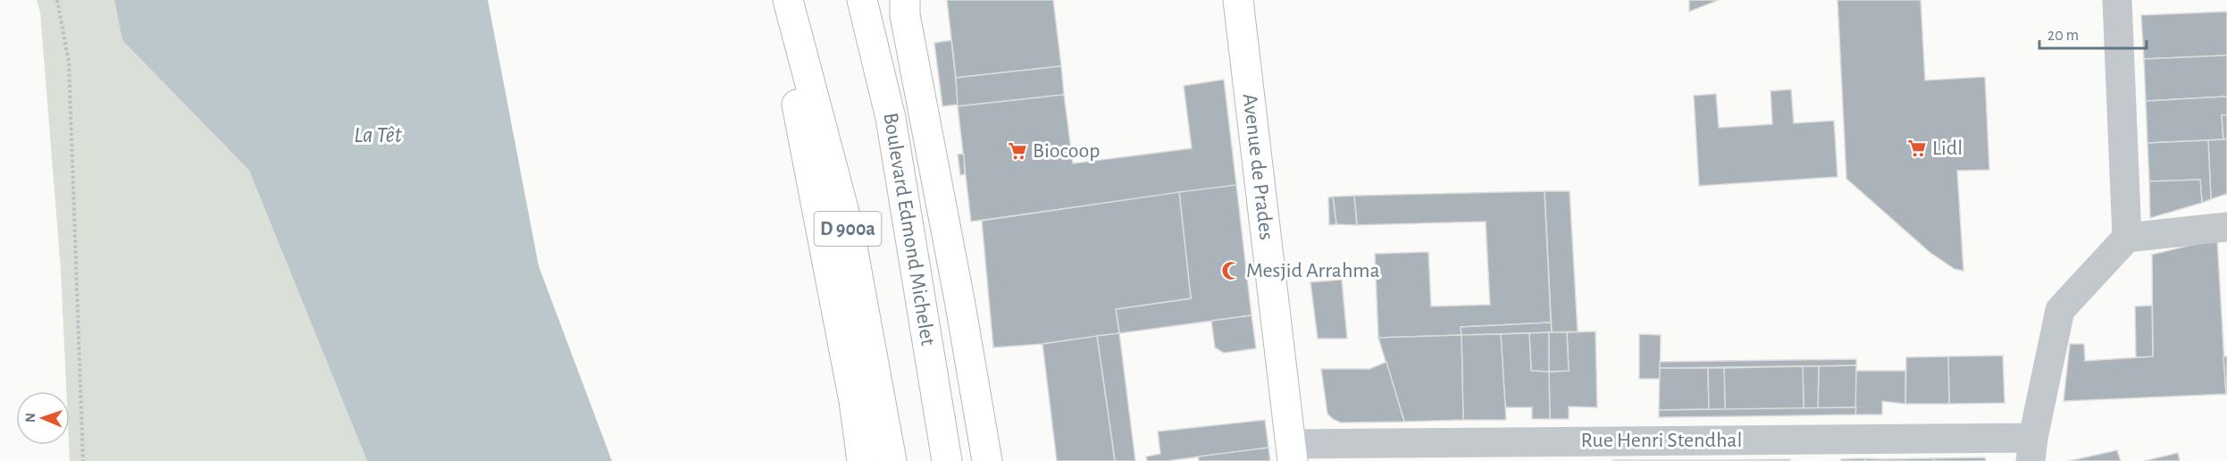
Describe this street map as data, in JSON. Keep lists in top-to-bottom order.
{
  "streets": {
    "main road": ["Avenue de Prades", "D 900a", "Boulevard Edmond Michelet"],
    "street": ["Rue Henri Stendhal"]
  },
  "crossings": [
    ["Avenue de Prades", "Rue Henri Stendhal"]
  ],
  "water": ["La Têt"],
  "places": {
    "supermarket": ["Lidl", "Biocoop"],
    "mosque": ["Mesjid Arrahma"]
  },
  "scale_bar": "20 m",
  "north": "left"
}
